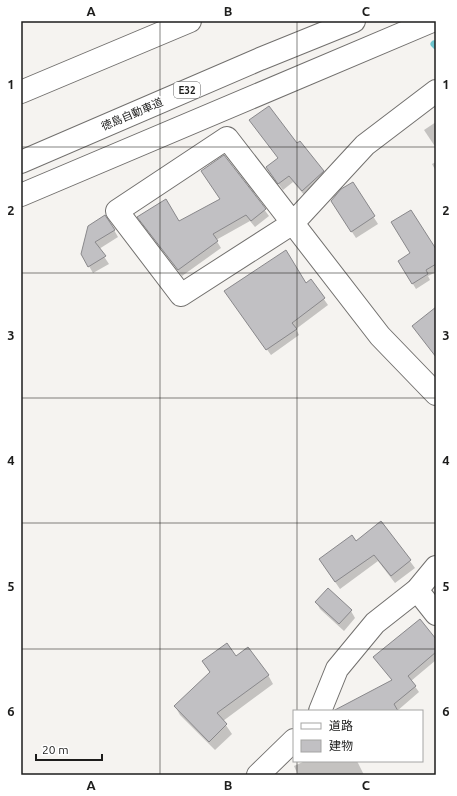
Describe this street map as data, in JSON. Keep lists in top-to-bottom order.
{
  "streets": {
    "main road": ["E32", "徳島自動車道"]
  },
  "legend": ["道路", "建物"],
  "scale_bar": "20 m",
  "grid": {
    "columns": ["A", "B", "C"],
    "rows": [
      "1",
      "2",
      "3",
      "4",
      "5",
      "6"
    ]
  }
}
